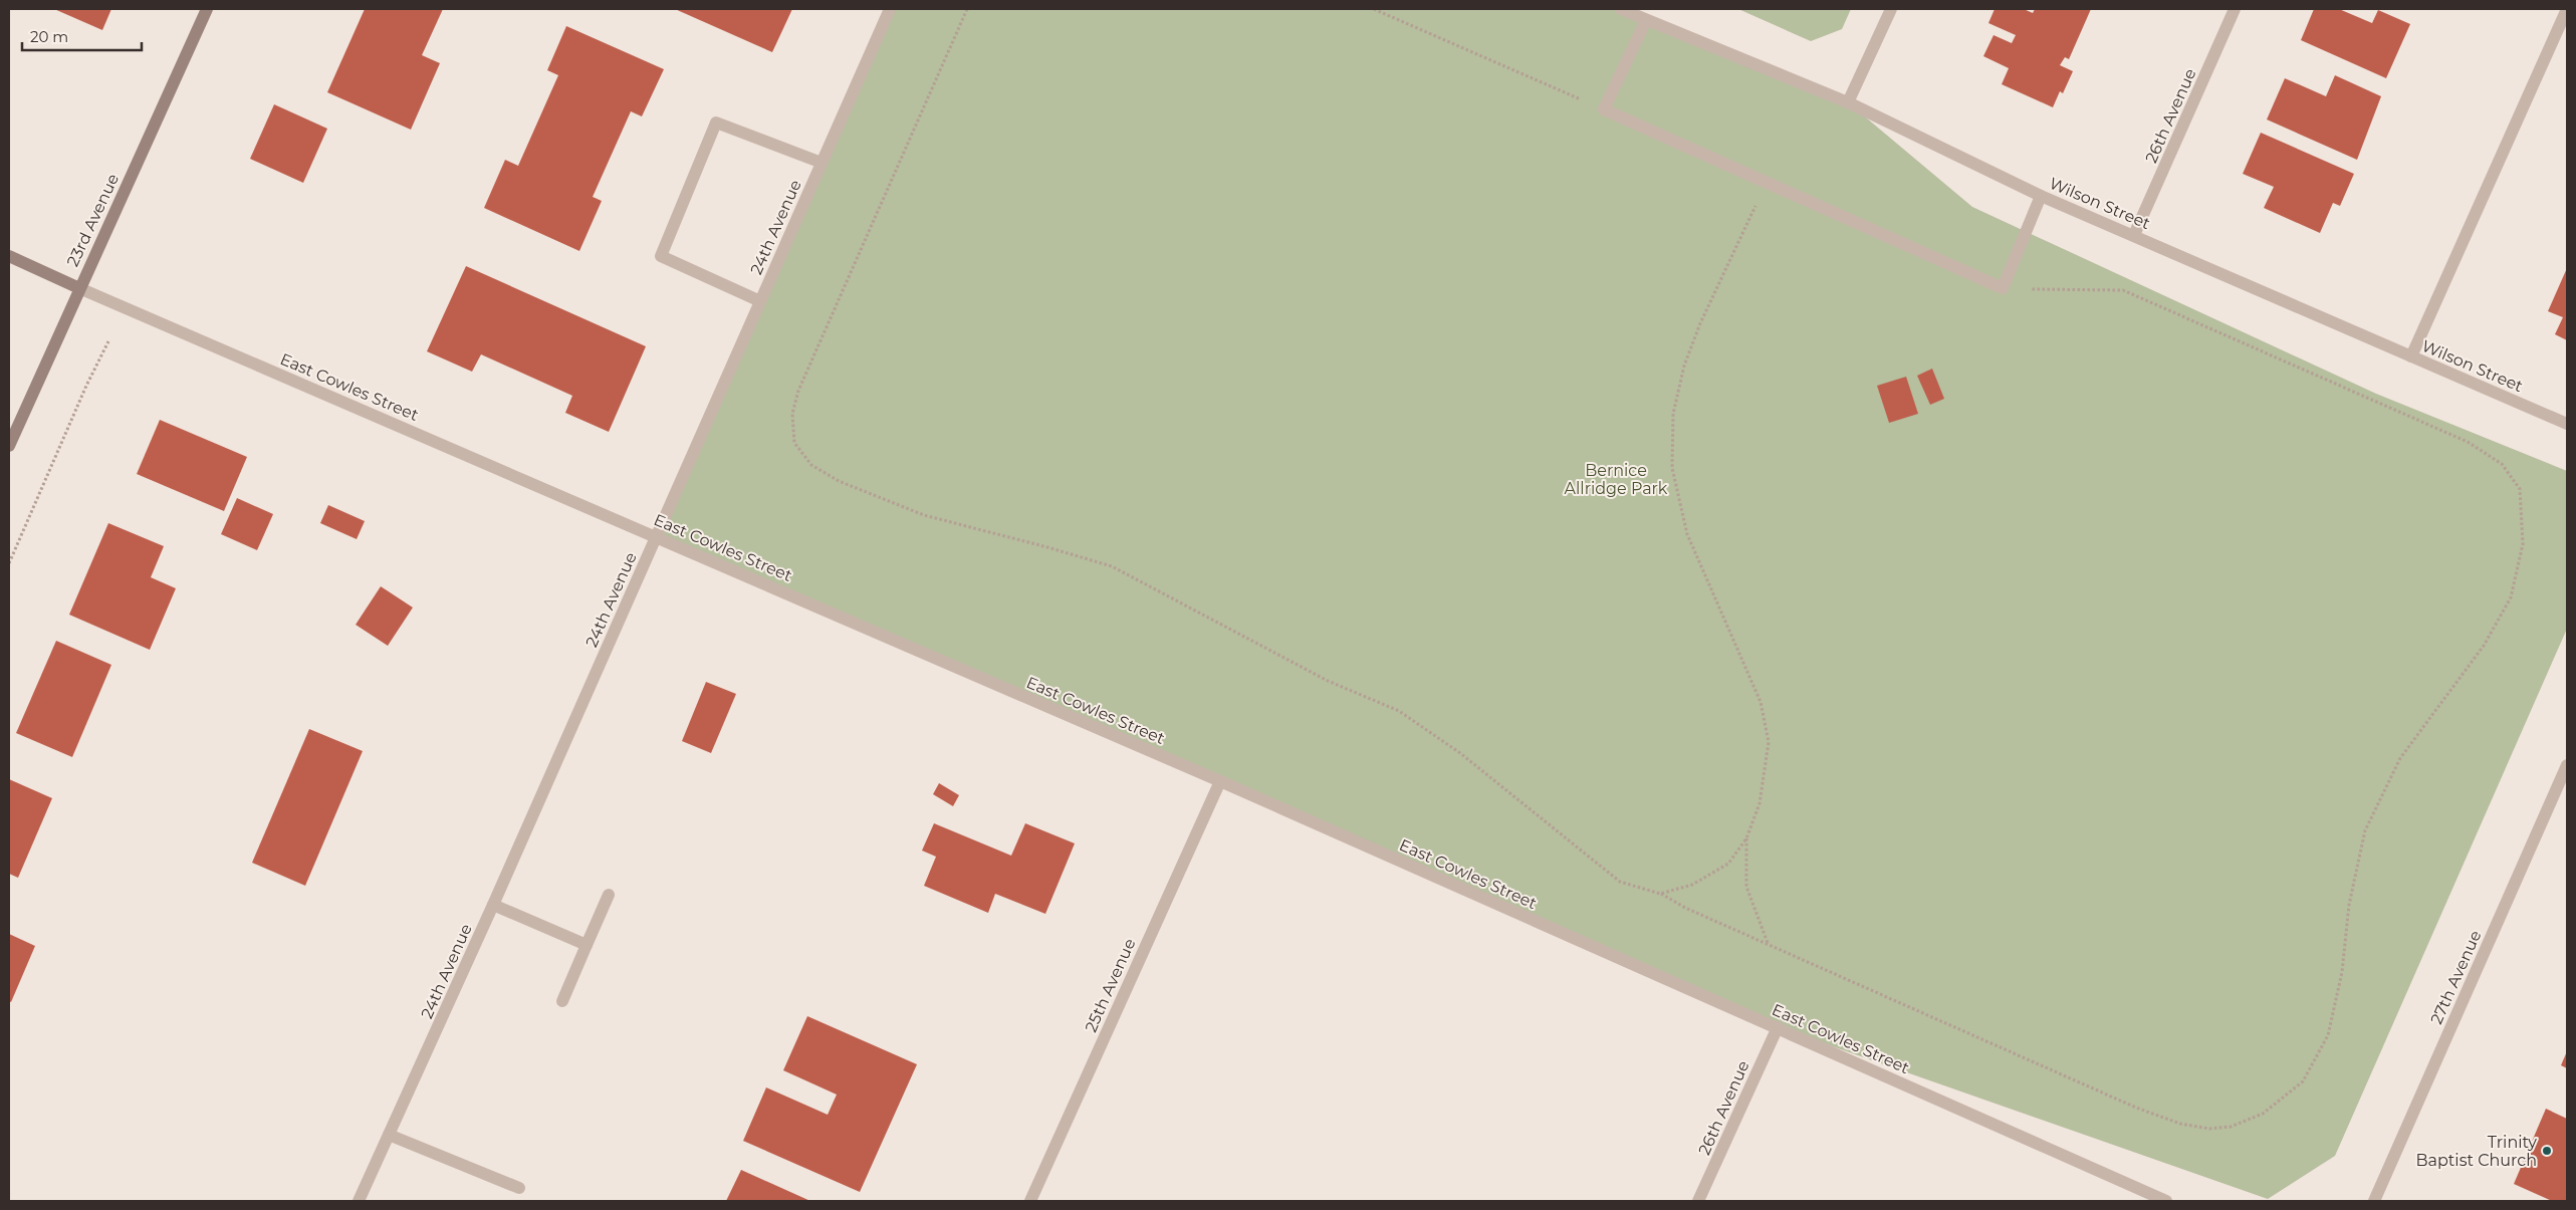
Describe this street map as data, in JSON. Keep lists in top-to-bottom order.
{
  "streets": {
    "street": [
      "26th Avenue",
      "Wilson Street",
      "23rd Avenue",
      "24th Avenue",
      "East Cowles Street",
      "27th Avenue",
      "25th Avenue"
    ]
  },
  "crossings": [
    ["26th Avenue", "Wilson Street"],
    ["26th Avenue", "East Cowles Street"],
    ["23rd Avenue", "East Cowles Street"],
    ["24th Avenue", "East Cowles Street"],
    ["East Cowles Street", "25th Avenue"]
  ],
  "parks": ["Bernice Allridge Park"],
  "places": ["Trinity Baptist Church"],
  "scale_bar": "20 m"
}
